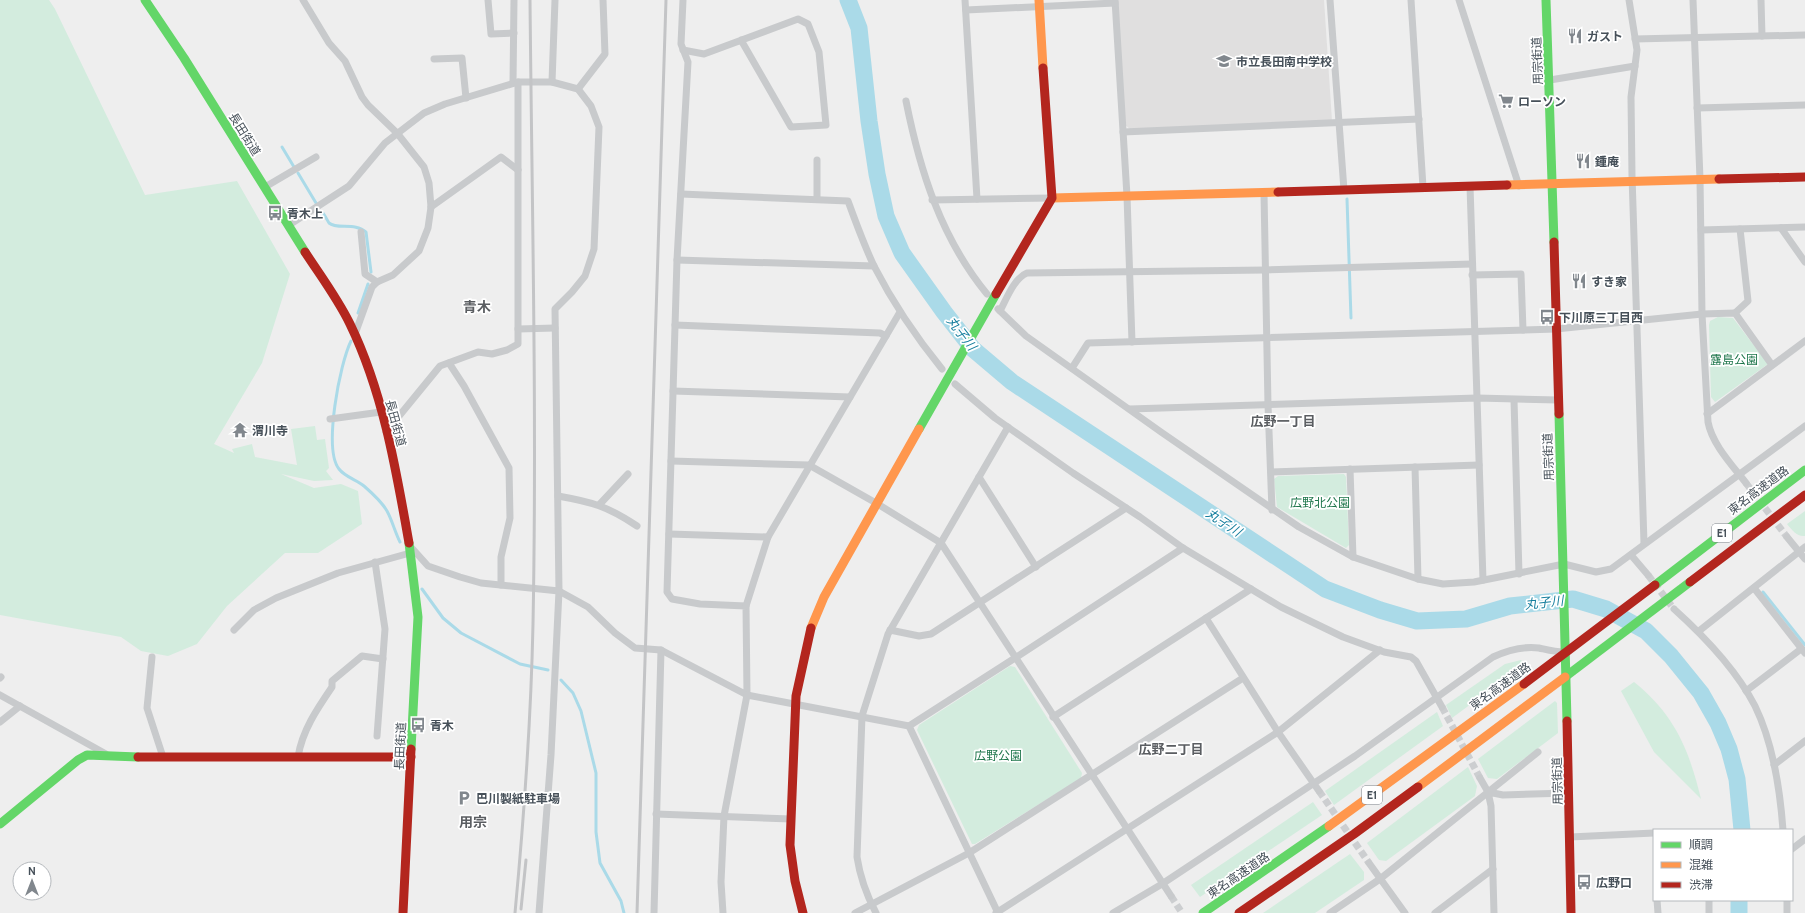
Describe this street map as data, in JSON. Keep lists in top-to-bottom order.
{
  "streets": {
    "main road": [
      "用宗街道",
      "長田街道",
      "東名高速道路",
      "E1"
    ]
  },
  "districts": [
    "青木",
    "広野一丁目",
    "広野二丁目",
    "用宗"
  ],
  "water": ["丸子川"],
  "parks": ["露島公園", "広野北公園", "広野公園"],
  "places": {
    "restaurant": ["ガスト", "鍾庵", "すき家"],
    "school or university": ["市立長田南中学校"],
    "supermarket": ["ローソン"],
    "bus stop": [
      "青木上",
      "下川原三丁目西",
      "青木",
      "広野口"
    ],
    "temple": ["渭川寺"],
    "parking": ["巴川製紙駐車場"]
  },
  "legend": ["順調", "混雑", "渋滞"],
  "north": "top"
}
